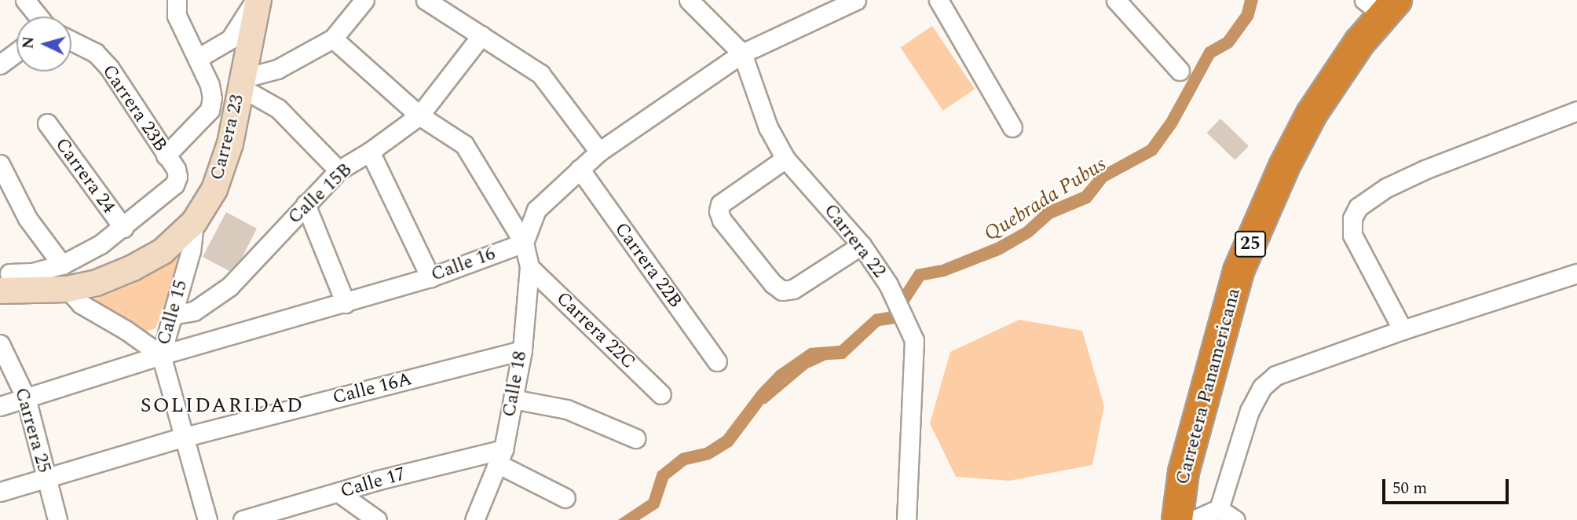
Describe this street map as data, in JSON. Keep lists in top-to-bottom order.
{
  "streets": {
    "highway": ["25", "Carretera Panamericana"],
    "street": [
      "Carrera 23B",
      "Carrera 23",
      "Carrera 24",
      "Calle 15B",
      "Carrera 22",
      "Calle 16",
      "Carrera 22B",
      "Calle 15",
      "Carrera 22C",
      "Calle 18",
      "Calle 16A",
      "Carrera 25",
      "Calle 17"
    ]
  },
  "crossings": [
    ["Carrera 23", "Calle 15"],
    ["Calle 15B", "Calle 15"],
    ["Calle 16", "Calle 15"],
    ["Calle 16", "Calle 18"],
    ["Calle 16", "Carrera 25"],
    ["Carrera 22C", "Calle 18"],
    ["Calle 18", "Calle 16A"],
    ["Calle 18", "Calle 17"],
    ["Calle 16A", "Carrera 25"]
  ],
  "districts": ["SOLIDARIDAD"],
  "water": ["Quebrada Pubus"],
  "scale_bar": "50 m",
  "north": "left"
}
